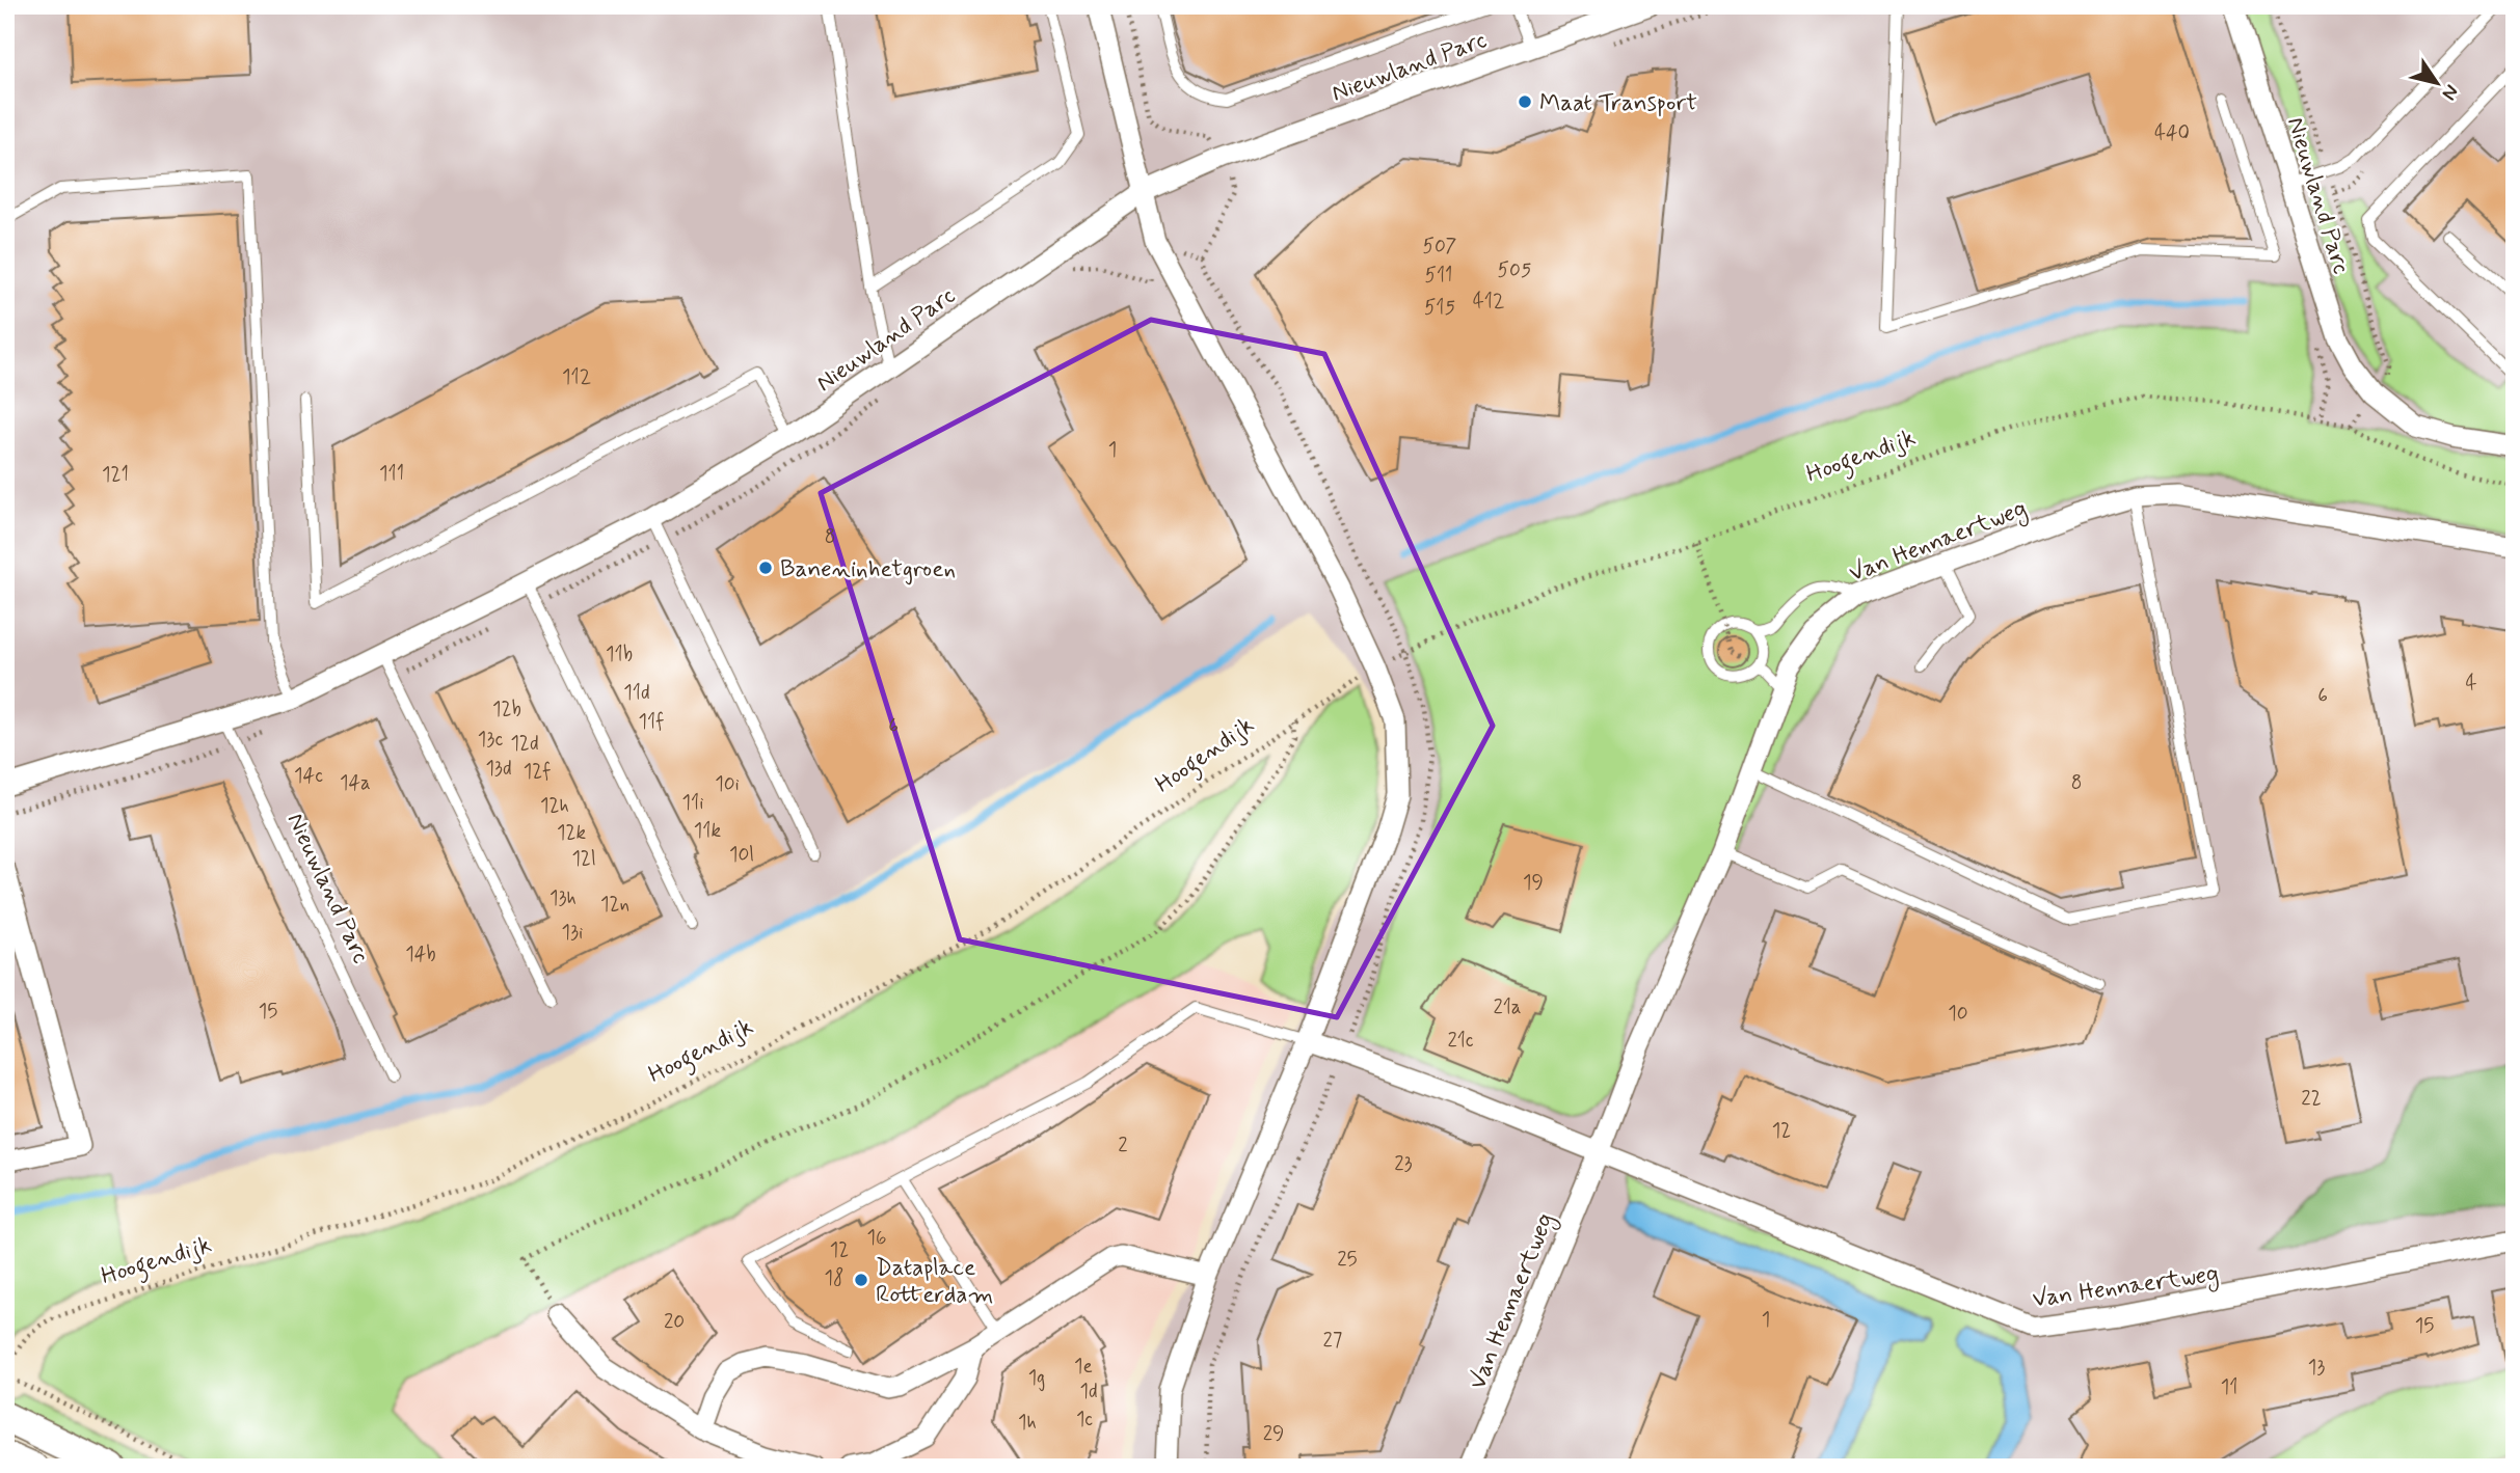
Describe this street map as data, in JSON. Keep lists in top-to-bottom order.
{
  "streets": {
    "street": ["Nieuwland Parc", "Van Hennaertweg"],
    "path": ["Hoogendijk"]
  },
  "crossings": [
    ["Nieuwland Parc", "Hoogendijk"]
  ],
  "places": ["Maat Transport", "Baneninhetgroen", "Dataplace Rotterdam"],
  "house_numbers": [
    "440",
    "507",
    "505",
    "511",
    "412",
    "515",
    "112",
    "1",
    "111",
    "121",
    "8",
    "11b",
    "4",
    "11d",
    "6",
    "12b",
    "11f",
    "6",
    "13c",
    "12d",
    "13d",
    "12f",
    "14c",
    "14a",
    "8",
    "10i",
    "11i",
    "12h",
    "11k",
    "12k",
    "10l",
    "12l",
    "19",
    "13h",
    "12n",
    "13i",
    "14b",
    "21a",
    "15",
    "10",
    "21c",
    "22",
    "12",
    "2",
    "23",
    "16",
    "12",
    "25",
    "18",
    "1",
    "20",
    "15",
    "27",
    "1e",
    "13",
    "1g",
    "11",
    "1d",
    "1c",
    "1h",
    "29"
  ],
  "north": "bottom right"
}
